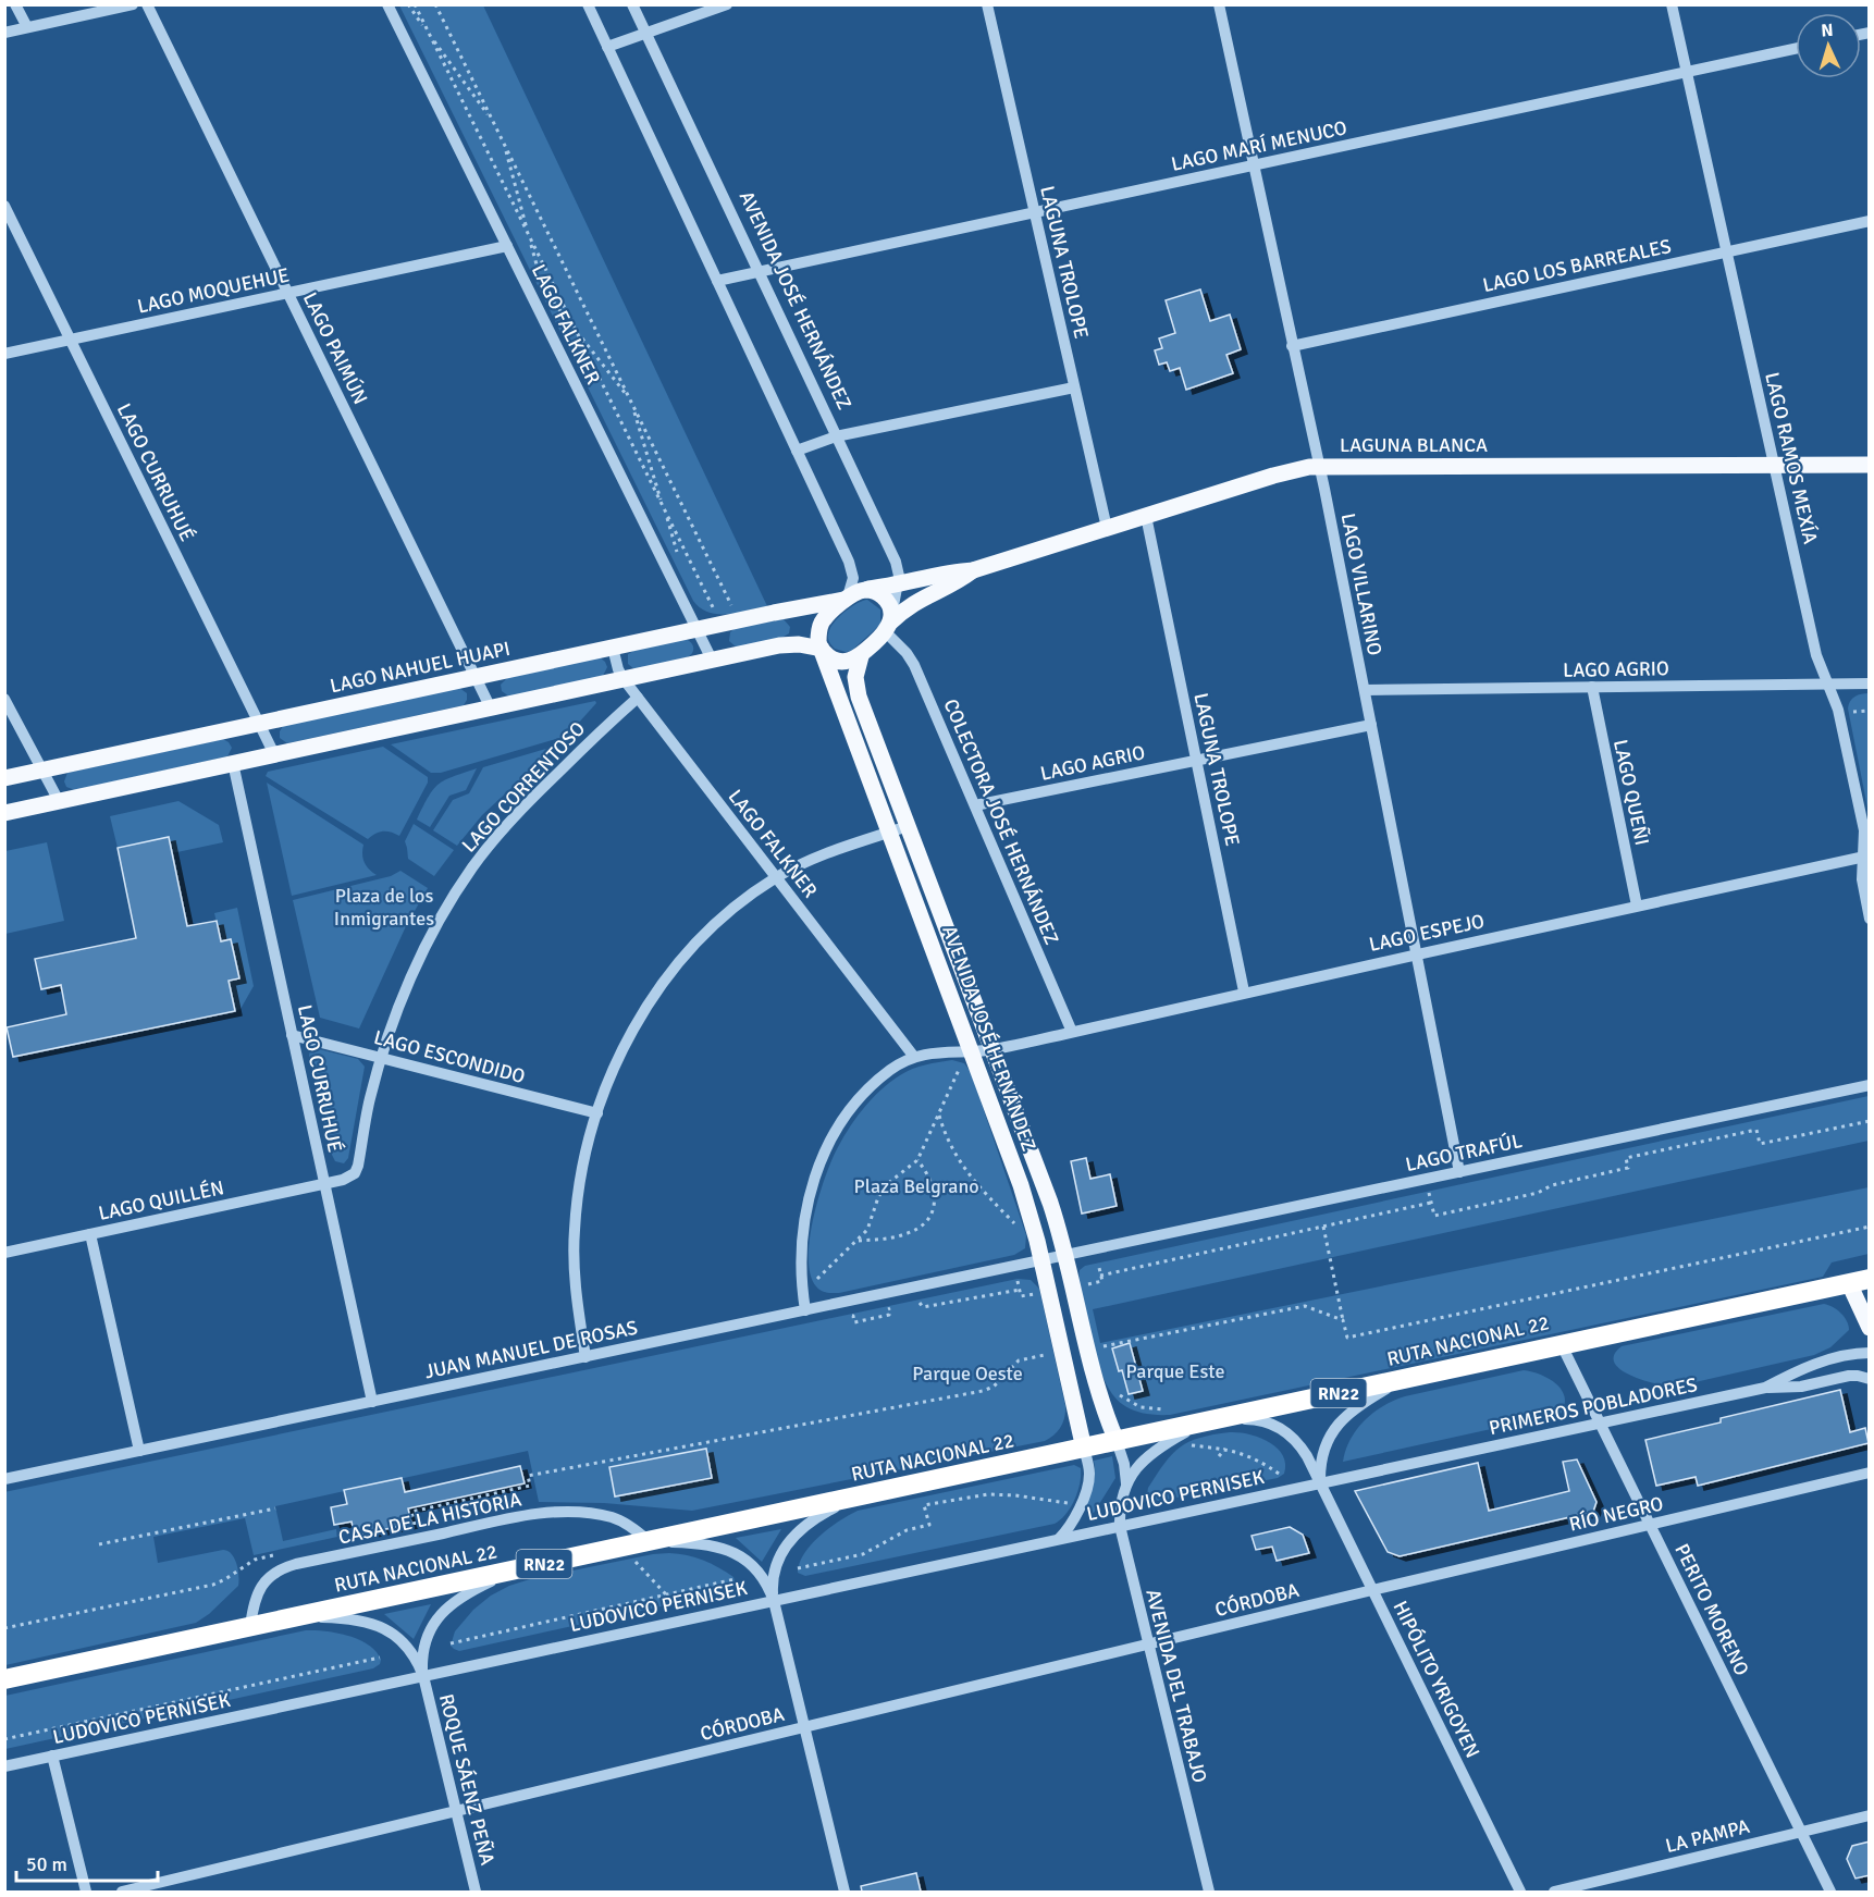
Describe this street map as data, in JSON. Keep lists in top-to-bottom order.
{
  "streets": {
    "highway": ["RUTA NACIONAL 22", "RN22"],
    "main road": ["AVENIDA JOSÉ HERNÁNDEZ", "LAGUNA BLANCA", "LAGO NAHUEL HUAPI"],
    "street": [
      "LAGO MARÍ MENUCO",
      "LAGUNA TROLOPE",
      "LAGO LOS BARREALES",
      "LAGO MOQUEHUE",
      "LAGO FALKNER",
      "LAGO PAIMÚN",
      "LAGO RAMOS MEXÍA",
      "LAGO CURRUHUÉ",
      "LAGO VILLARINO",
      "LAGO AGRIO",
      "LAGO CORRENTOSO",
      "LAGO QUEÑI",
      "COLECTORA JOSÉ HERNÁNDEZ",
      "LAGO ESPEJO",
      "LAGO ESCONDIDO",
      "LAGO TRAFÚL",
      "LAGO QUILLÉN",
      "JUAN MANUEL DE ROSAS",
      "PRIMEROS POBLADORES",
      "LUDOVICO PERNISEK",
      "RÍO NEGRO",
      "CASA DE LA HISTORIA",
      "CÓRDOBA",
      "PERITO MORENO",
      "HIPÓLITO YRIGOYEN",
      "AVENIDA DEL TRABAJO",
      "ROQUE SÁENZ PEÑA",
      "LA PAMPA"
    ]
  },
  "crossings": [
    ["LAGO MARÍ MENUCO", "LAGUNA TROLOPE"],
    ["LAGO MARÍ MENUCO", "AVENIDA JOSÉ HERNÁNDEZ"],
    ["LAGO MARÍ MENUCO", "LAGO RAMOS MEXÍA"],
    ["LAGO MARÍ MENUCO", "LAGO VILLARINO"],
    ["LAGUNA TROLOPE", "LAGUNA BLANCA"],
    ["LAGUNA TROLOPE", "LAGO AGRIO"],
    ["LAGUNA TROLOPE", "LAGO ESPEJO"],
    ["LAGO LOS BARREALES", "LAGO RAMOS MEXÍA"],
    ["LAGO LOS BARREALES", "LAGO VILLARINO"],
    ["LAGO MOQUEHUE", "LAGO FALKNER"],
    ["LAGO MOQUEHUE", "LAGO PAIMÚN"],
    ["LAGO MOQUEHUE", "LAGO CURRUHUÉ"],
    ["AVENIDA JOSÉ HERNÁNDEZ", "LAGUNA BLANCA"],
    ["AVENIDA JOSÉ HERNÁNDEZ", "LAGO NAHUEL HUAPI"],
    ["AVENIDA JOSÉ HERNÁNDEZ", "COLECTORA JOSÉ HERNÁNDEZ"],
    ["AVENIDA JOSÉ HERNÁNDEZ", "LAGO ESPEJO"],
    ["AVENIDA JOSÉ HERNÁNDEZ", "LAGO TRAFÚL"],
    ["AVENIDA JOSÉ HERNÁNDEZ", "RUTA NACIONAL 22"],
    ["AVENIDA JOSÉ HERNÁNDEZ", "JUAN MANUEL DE ROSAS"],
    ["AVENIDA JOSÉ HERNÁNDEZ", "AVENIDA DEL TRABAJO"],
    ["LAGO FALKNER", "LAGO NAHUEL HUAPI"],
    ["LAGO FALKNER", "LAGO CORRENTOSO"],
    ["LAGO FALKNER", "LAGO ESPEJO"],
    ["LAGO PAIMÚN", "LAGO NAHUEL HUAPI"],
    ["LAGUNA BLANCA", "LAGO RAMOS MEXÍA"],
    ["LAGUNA BLANCA", "LAGO VILLARINO"],
    ["LAGUNA BLANCA", "LAGO NAHUEL HUAPI"],
    ["LAGUNA BLANCA", "COLECTORA JOSÉ HERNÁNDEZ"],
    ["LAGO RAMOS MEXÍA", "LAGO AGRIO"],
    ["LAGO RAMOS MEXÍA", "LAGO ESPEJO"],
    ["LAGO CURRUHUÉ", "LAGO NAHUEL HUAPI"],
    ["LAGO CURRUHUÉ", "LAGO CORRENTOSO"],
    ["LAGO CURRUHUÉ", "LAGO ESCONDIDO"],
    ["LAGO CURRUHUÉ", "LAGO QUILLÉN"],
    ["LAGO CURRUHUÉ", "JUAN MANUEL DE ROSAS"],
    ["LAGO VILLARINO", "LAGO AGRIO"],
    ["LAGO VILLARINO", "LAGO ESPEJO"],
    ["LAGO VILLARINO", "LAGO TRAFÚL"],
    ["LAGO NAHUEL HUAPI", "COLECTORA JOSÉ HERNÁNDEZ"],
    ["LAGO AGRIO", "LAGO QUEÑI"],
    ["LAGO AGRIO", "COLECTORA JOSÉ HERNÁNDEZ"],
    ["LAGO CORRENTOSO", "LAGO ESCONDIDO"],
    ["LAGO CORRENTOSO", "LAGO QUILLÉN"],
    ["LAGO QUEÑI", "LAGO ESPEJO"],
    ["COLECTORA JOSÉ HERNÁNDEZ", "LAGO ESPEJO"],
    ["LAGO TRAFÚL", "JUAN MANUEL DE ROSAS"],
    ["RUTA NACIONAL 22", "CASA DE LA HISTORIA"],
    ["RUTA NACIONAL 22", "PERITO MORENO"],
    ["RUTA NACIONAL 22", "HIPÓLITO YRIGOYEN"],
    ["RUTA NACIONAL 22", "AVENIDA DEL TRABAJO"],
    ["PRIMEROS POBLADORES", "LUDOVICO PERNISEK"],
    ["PRIMEROS POBLADORES", "PERITO MORENO"],
    ["PRIMEROS POBLADORES", "HIPÓLITO YRIGOYEN"],
    ["LUDOVICO PERNISEK", "HIPÓLITO YRIGOYEN"],
    ["LUDOVICO PERNISEK", "AVENIDA DEL TRABAJO"],
    ["LUDOVICO PERNISEK", "ROQUE SÁENZ PEÑA"],
    ["RÍO NEGRO", "CÓRDOBA"],
    ["RÍO NEGRO", "PERITO MORENO"],
    ["RÍO NEGRO", "HIPÓLITO YRIGOYEN"],
    ["CÓRDOBA", "HIPÓLITO YRIGOYEN"],
    ["CÓRDOBA", "AVENIDA DEL TRABAJO"],
    ["CÓRDOBA", "ROQUE SÁENZ PEÑA"],
    ["PERITO MORENO", "LA PAMPA"],
    ["HIPÓLITO YRIGOYEN", "AVENIDA DEL TRABAJO"]
  ],
  "parks": [
    "Plaza de los Inmigrantes",
    "Plaza Belgrano",
    "Parque Este",
    "Parque Oeste"
  ],
  "scale_bar": "50 m",
  "north": "top"
}
